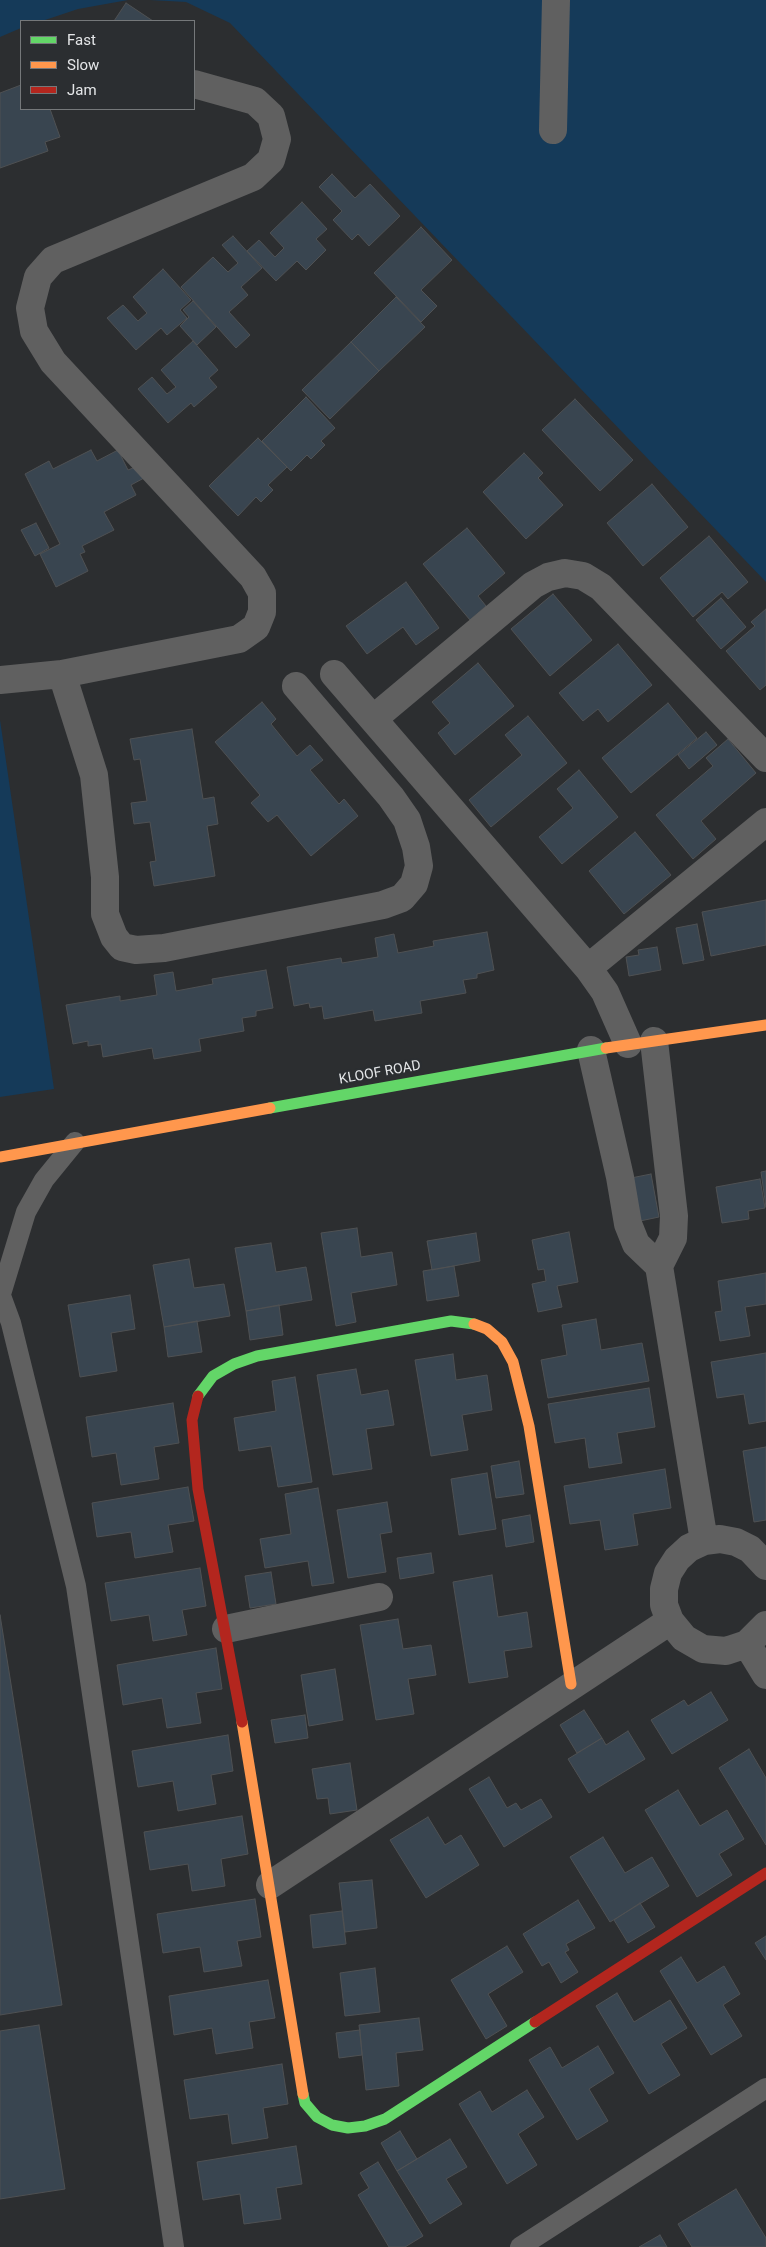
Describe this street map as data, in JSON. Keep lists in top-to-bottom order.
{
  "streets": {
    "street": ["KLOOF ROAD"]
  },
  "legend": ["Fast", "Slow", "Jam"]
}
